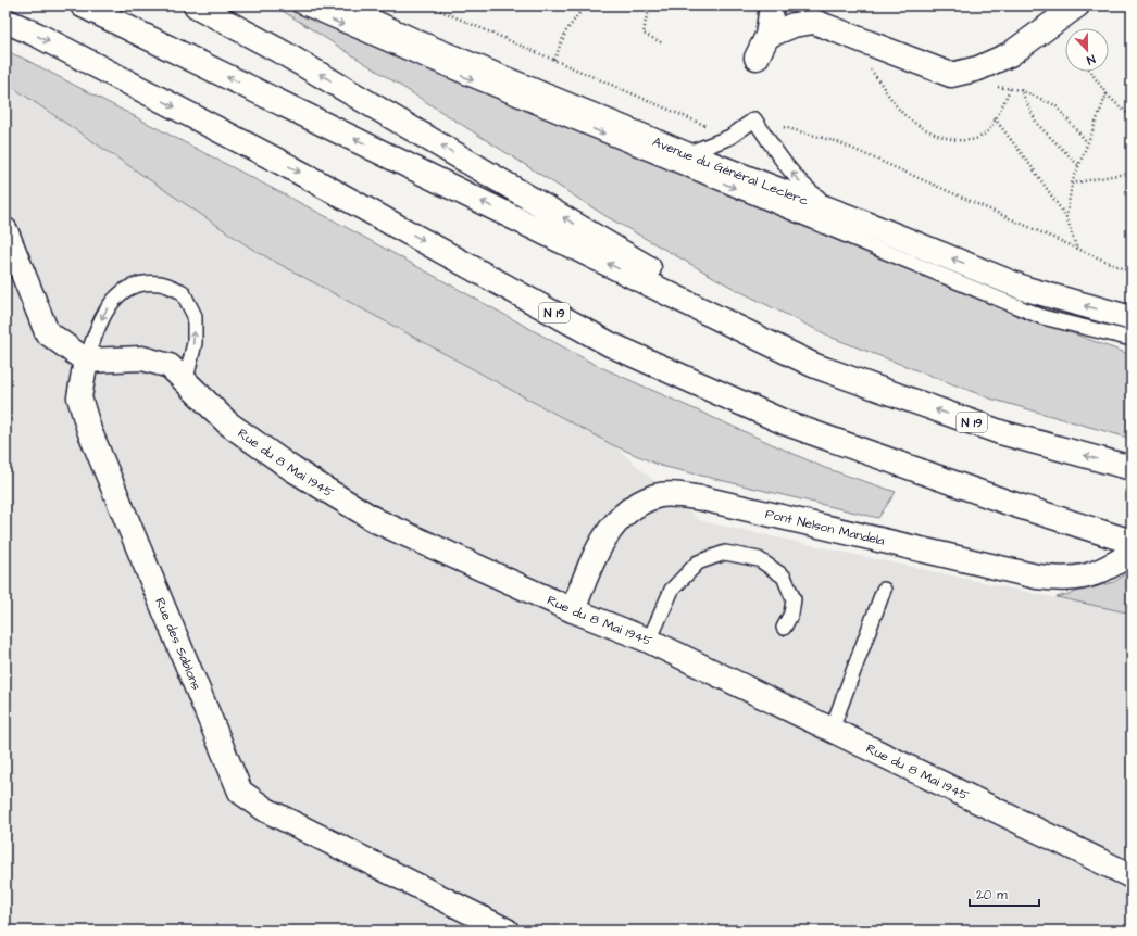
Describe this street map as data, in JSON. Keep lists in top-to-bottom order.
{
  "streets": {
    "main road": [
      "Avenue du Général Leclerc",
      "N 19",
      "Rue du 8 Mai 1945",
      "Pont Nelson Mandela",
      "Rue des Sablons"
    ]
  },
  "crossings": [
    ["Rue du 8 Mai 1945", "Pont Nelson Mandela"],
    ["Rue du 8 Mai 1945", "Rue des Sablons"]
  ],
  "scale_bar": "20 m",
  "north": "bottom"
}
